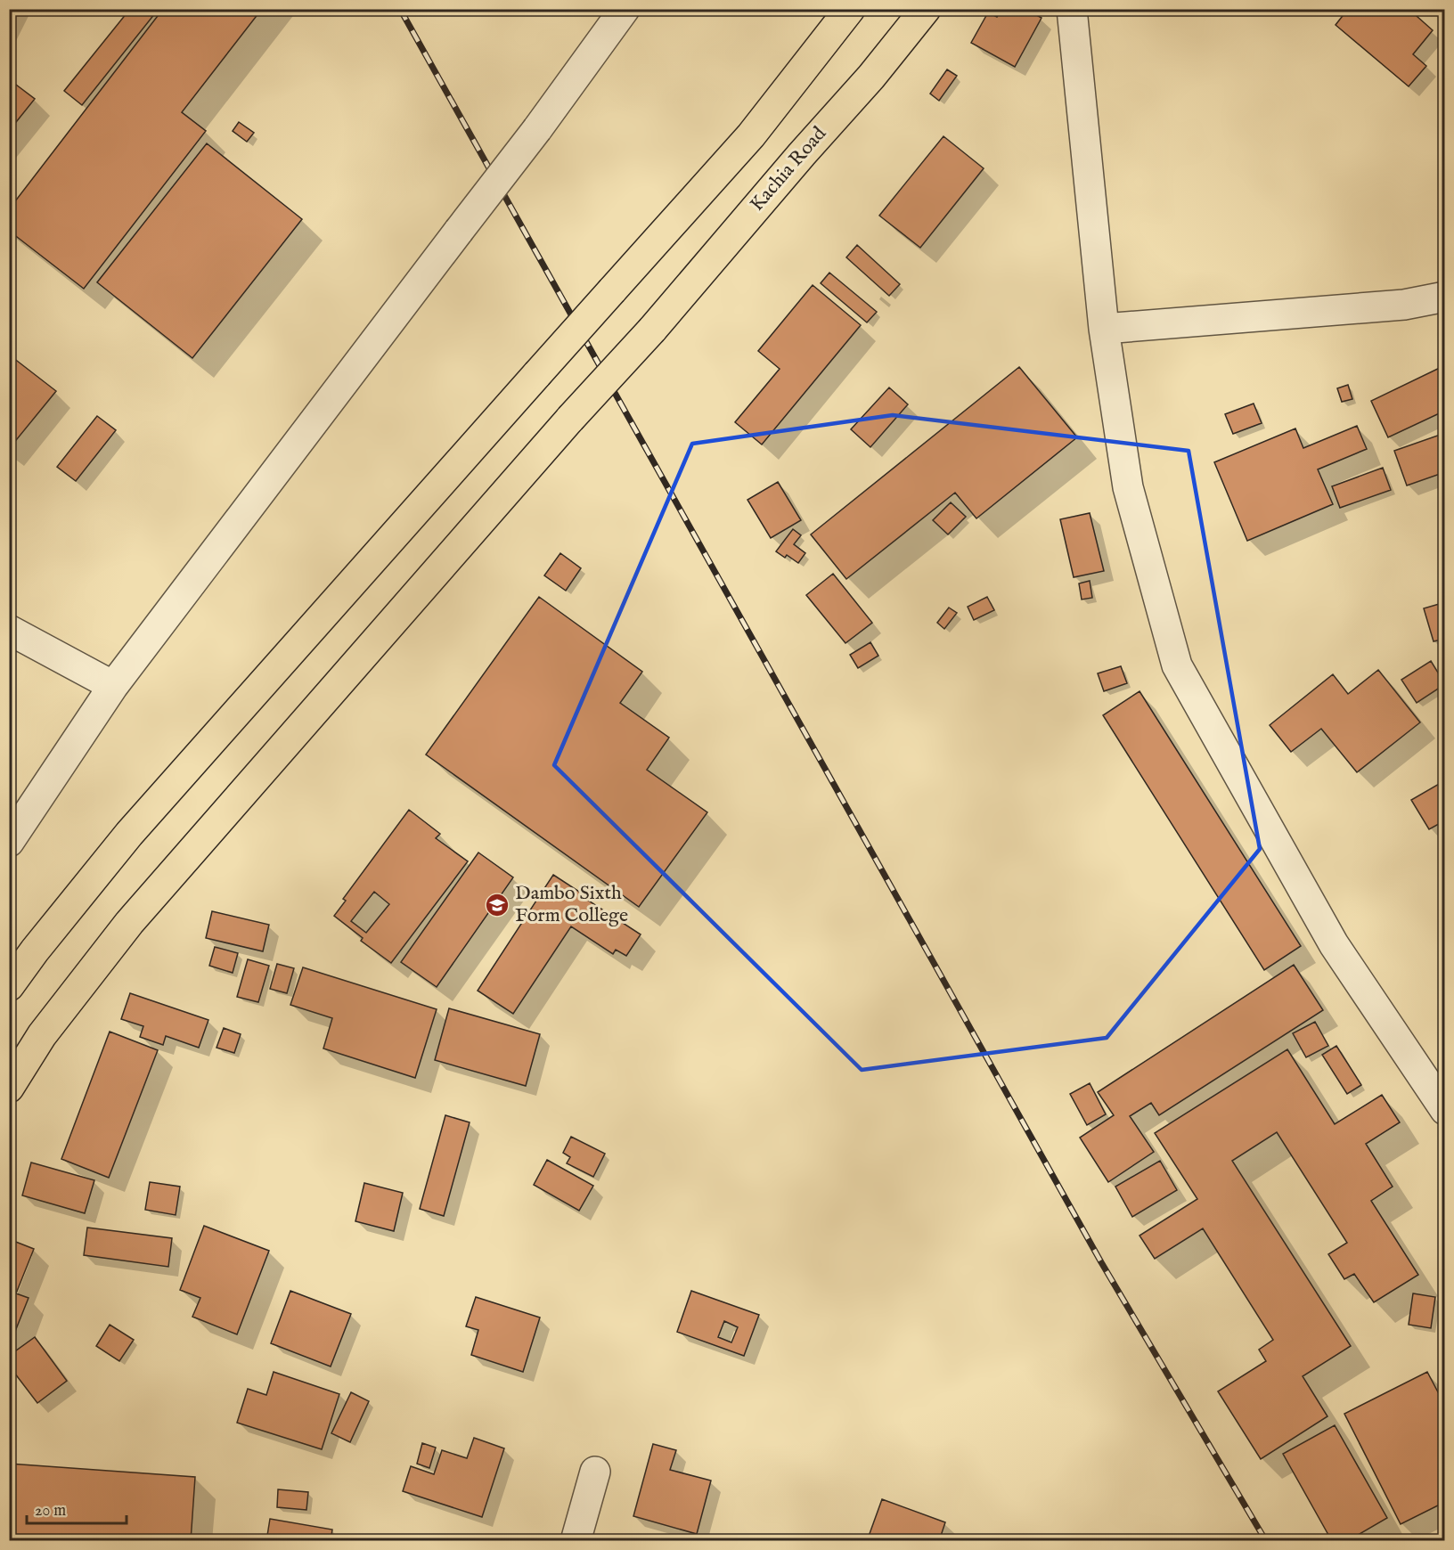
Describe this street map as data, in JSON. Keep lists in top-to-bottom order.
{
  "streets": {
    "main road": ["Kachia Road"]
  },
  "places": {
    "school or university": ["Dambo Sixth Form College"]
  },
  "scale_bar": "20 m"
}
